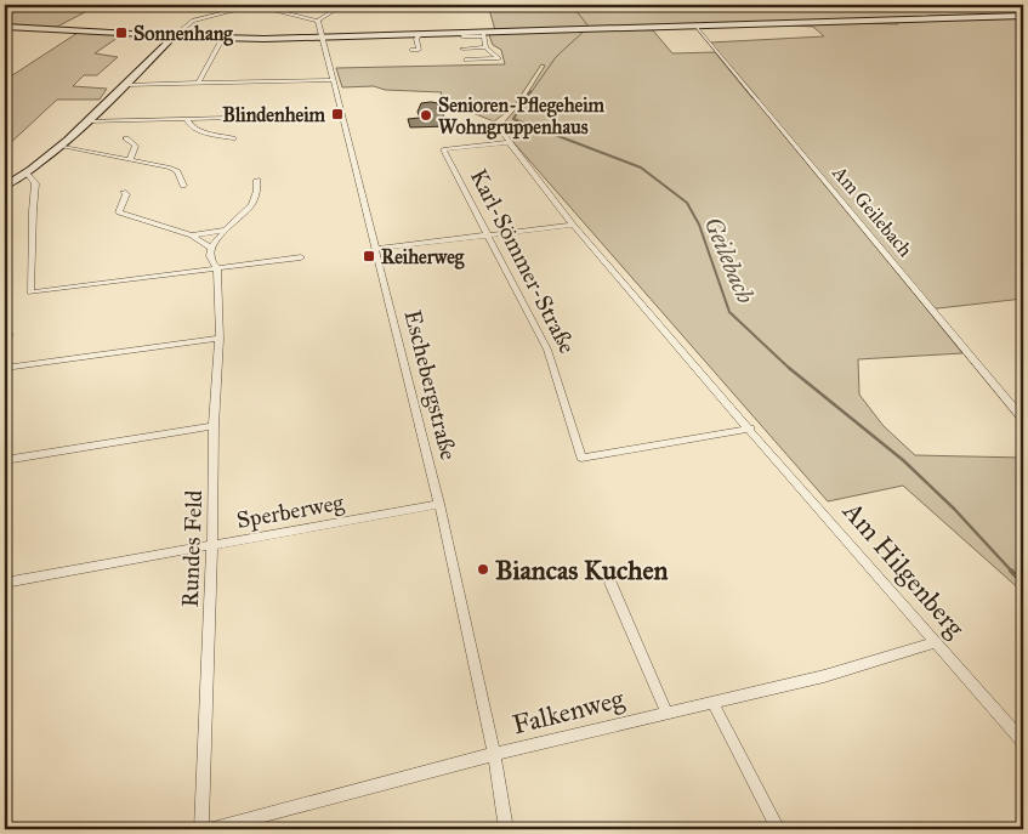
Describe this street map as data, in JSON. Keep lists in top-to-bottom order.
{
  "streets": {
    "street": [
      "Am Geilebach",
      "Karl-Sömmer-Straße",
      "Eschebergstraße",
      "Sperberweg",
      "Rundes Feld",
      "Am Hilgenberg",
      "Falkenweg"
    ]
  },
  "crossings": [
    ["Karl-Sömmer-Straße", "Am Hilgenberg"],
    ["Eschebergstraße", "Sperberweg"],
    ["Eschebergstraße", "Falkenweg"],
    ["Sperberweg", "Rundes Feld"],
    ["Am Hilgenberg", "Falkenweg"]
  ],
  "water": ["Geilebach"],
  "places": {
    "transit": ["Sonnenhang", "Blindenheim", "Reiherweg"],
    "other": ["Senioren-Pflegeheim Wohngruppenhaus", "Biancas Kuchen"]
  }
}
